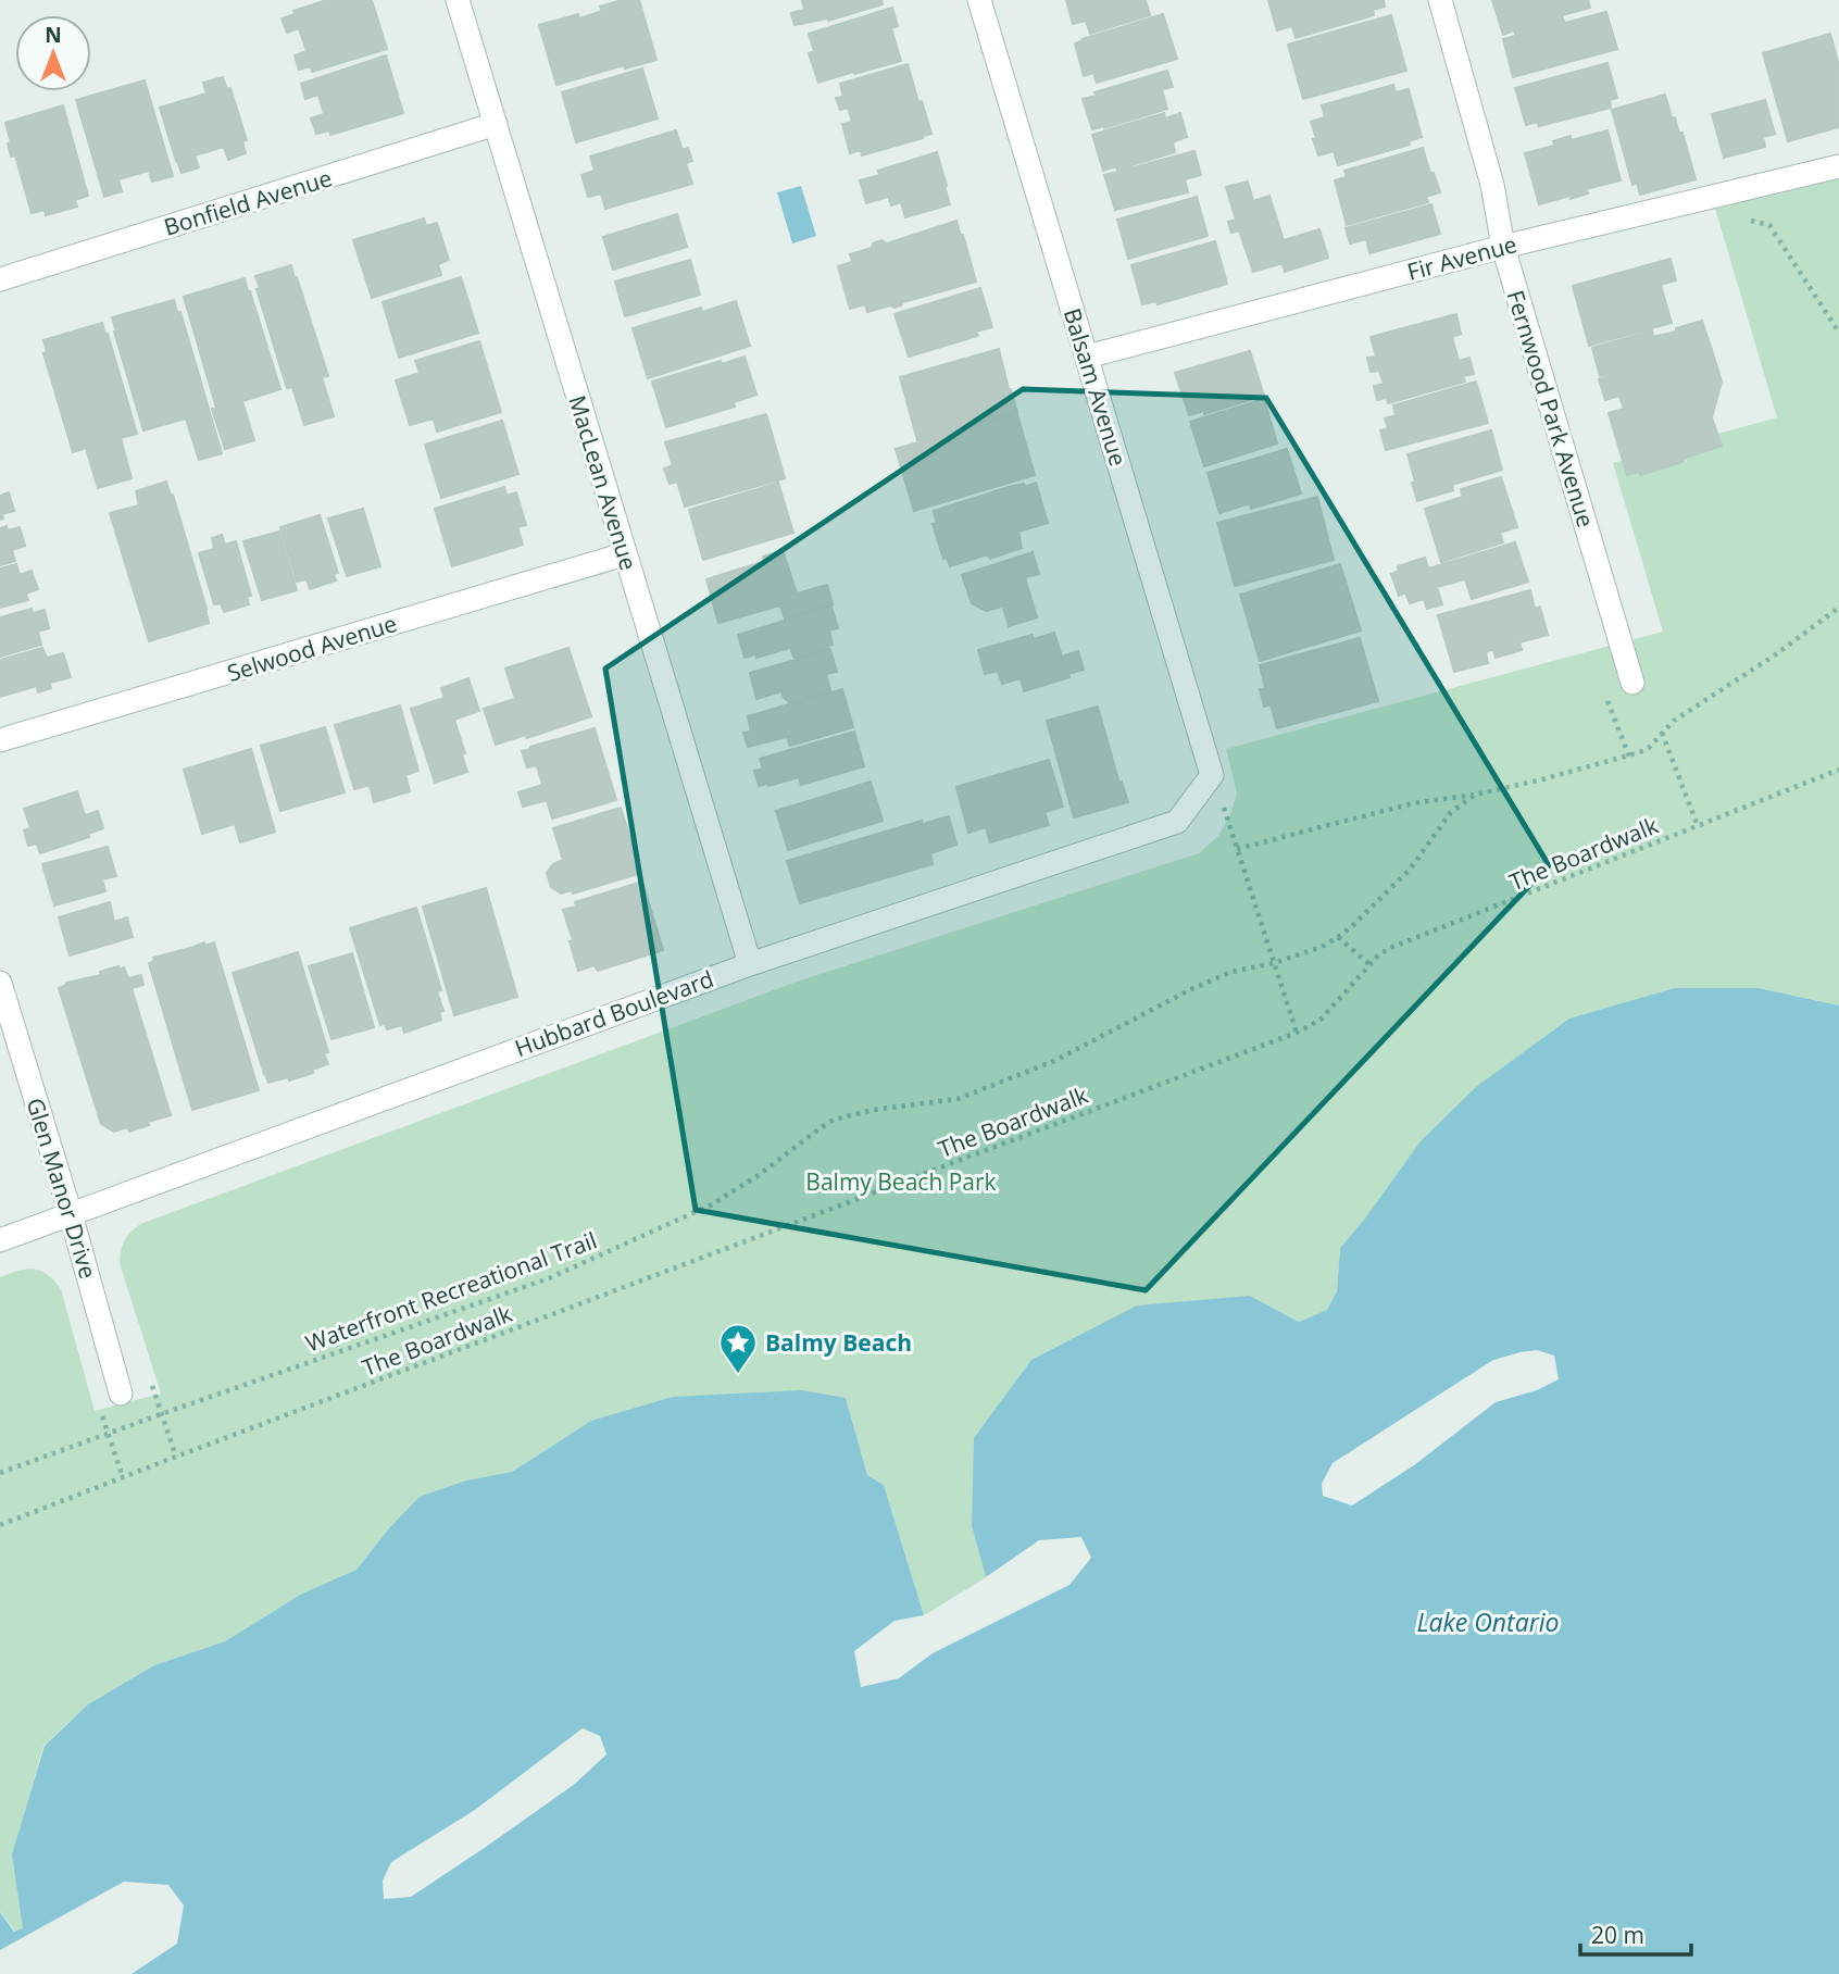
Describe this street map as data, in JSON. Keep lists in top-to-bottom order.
{
  "streets": {
    "street": [
      "Bonfield Avenue",
      "Fir Avenue",
      "Balsam Avenue",
      "Fernwood Park Avenue",
      "MacLean Avenue",
      "Selwood Avenue",
      "Hubbard Boulevard",
      "Glen Manor Drive"
    ],
    "path": ["The Boardwalk", "Waterfront Recreational Trail"]
  },
  "crossings": [
    ["Bonfield Avenue", "MacLean Avenue"],
    ["Fir Avenue", "Balsam Avenue"],
    ["Fir Avenue", "Fernwood Park Avenue"],
    ["Balsam Avenue", "Hubbard Boulevard"],
    ["MacLean Avenue", "Selwood Avenue"],
    ["MacLean Avenue", "Hubbard Boulevard"],
    ["Hubbard Boulevard", "Glen Manor Drive"]
  ],
  "water": ["Lake Ontario"],
  "parks": ["Balmy Beach Park"],
  "places": {
    "place": ["Balmy Beach"]
  },
  "scale_bar": "20 m",
  "north": "top"
}
